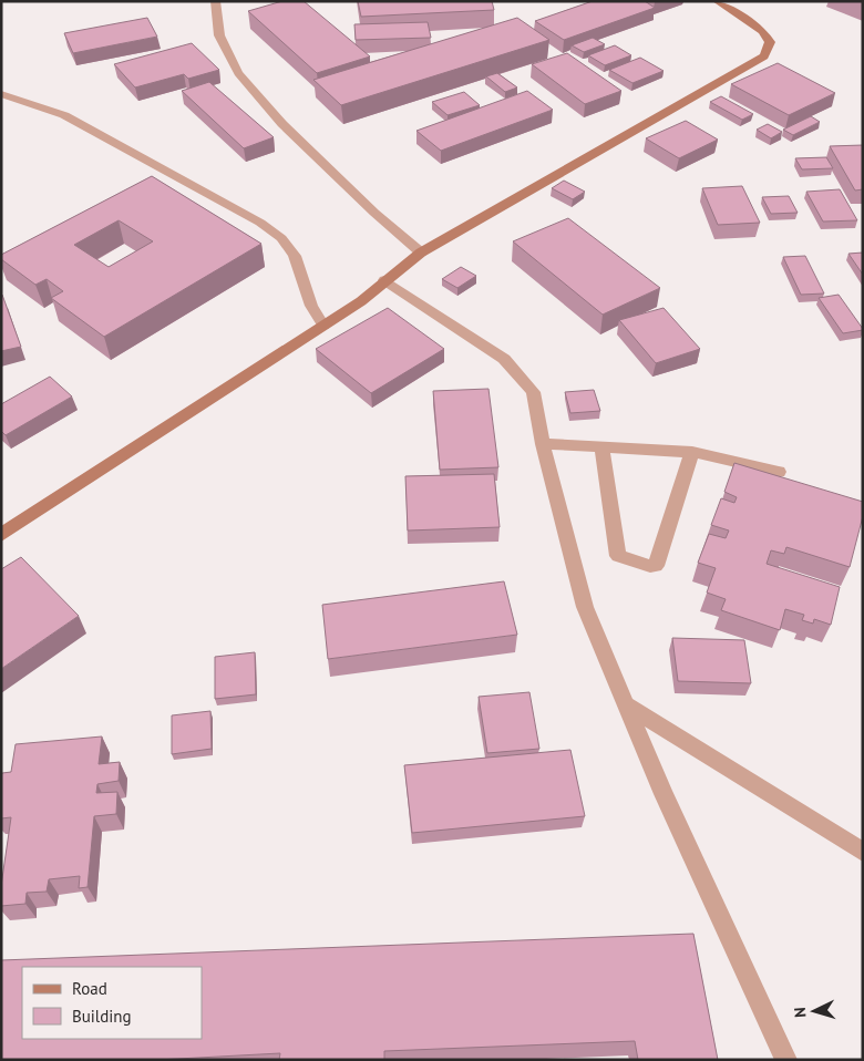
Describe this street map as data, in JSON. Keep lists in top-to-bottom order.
{
  "legend": ["Road", "Building"],
  "north": "left"
}
